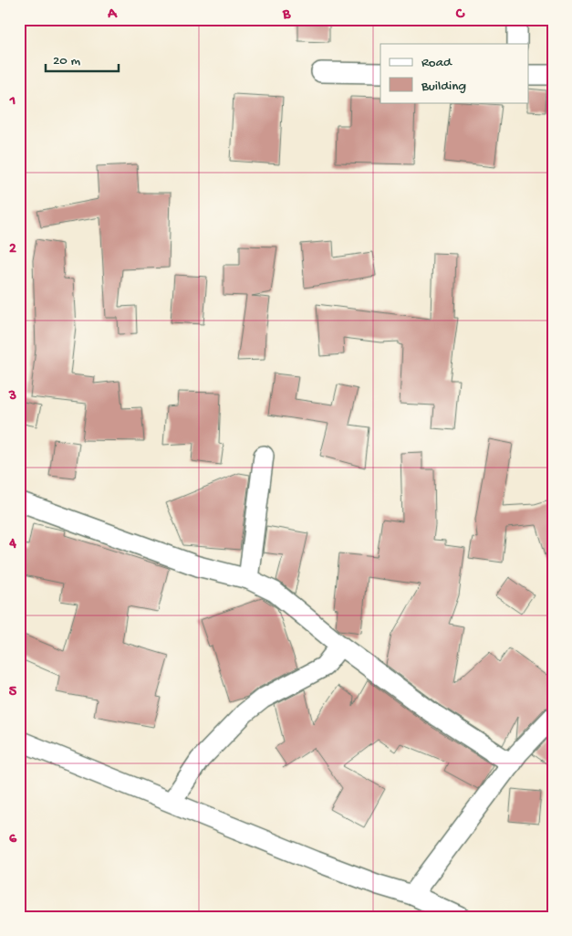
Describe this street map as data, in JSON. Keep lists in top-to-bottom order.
{
  "legend": ["Road", "Building"],
  "scale_bar": "20 m",
  "grid": {
    "columns": ["A", "B", "C"],
    "rows": [
      "1",
      "2",
      "3",
      "4",
      "5",
      "6"
    ]
  }
}
